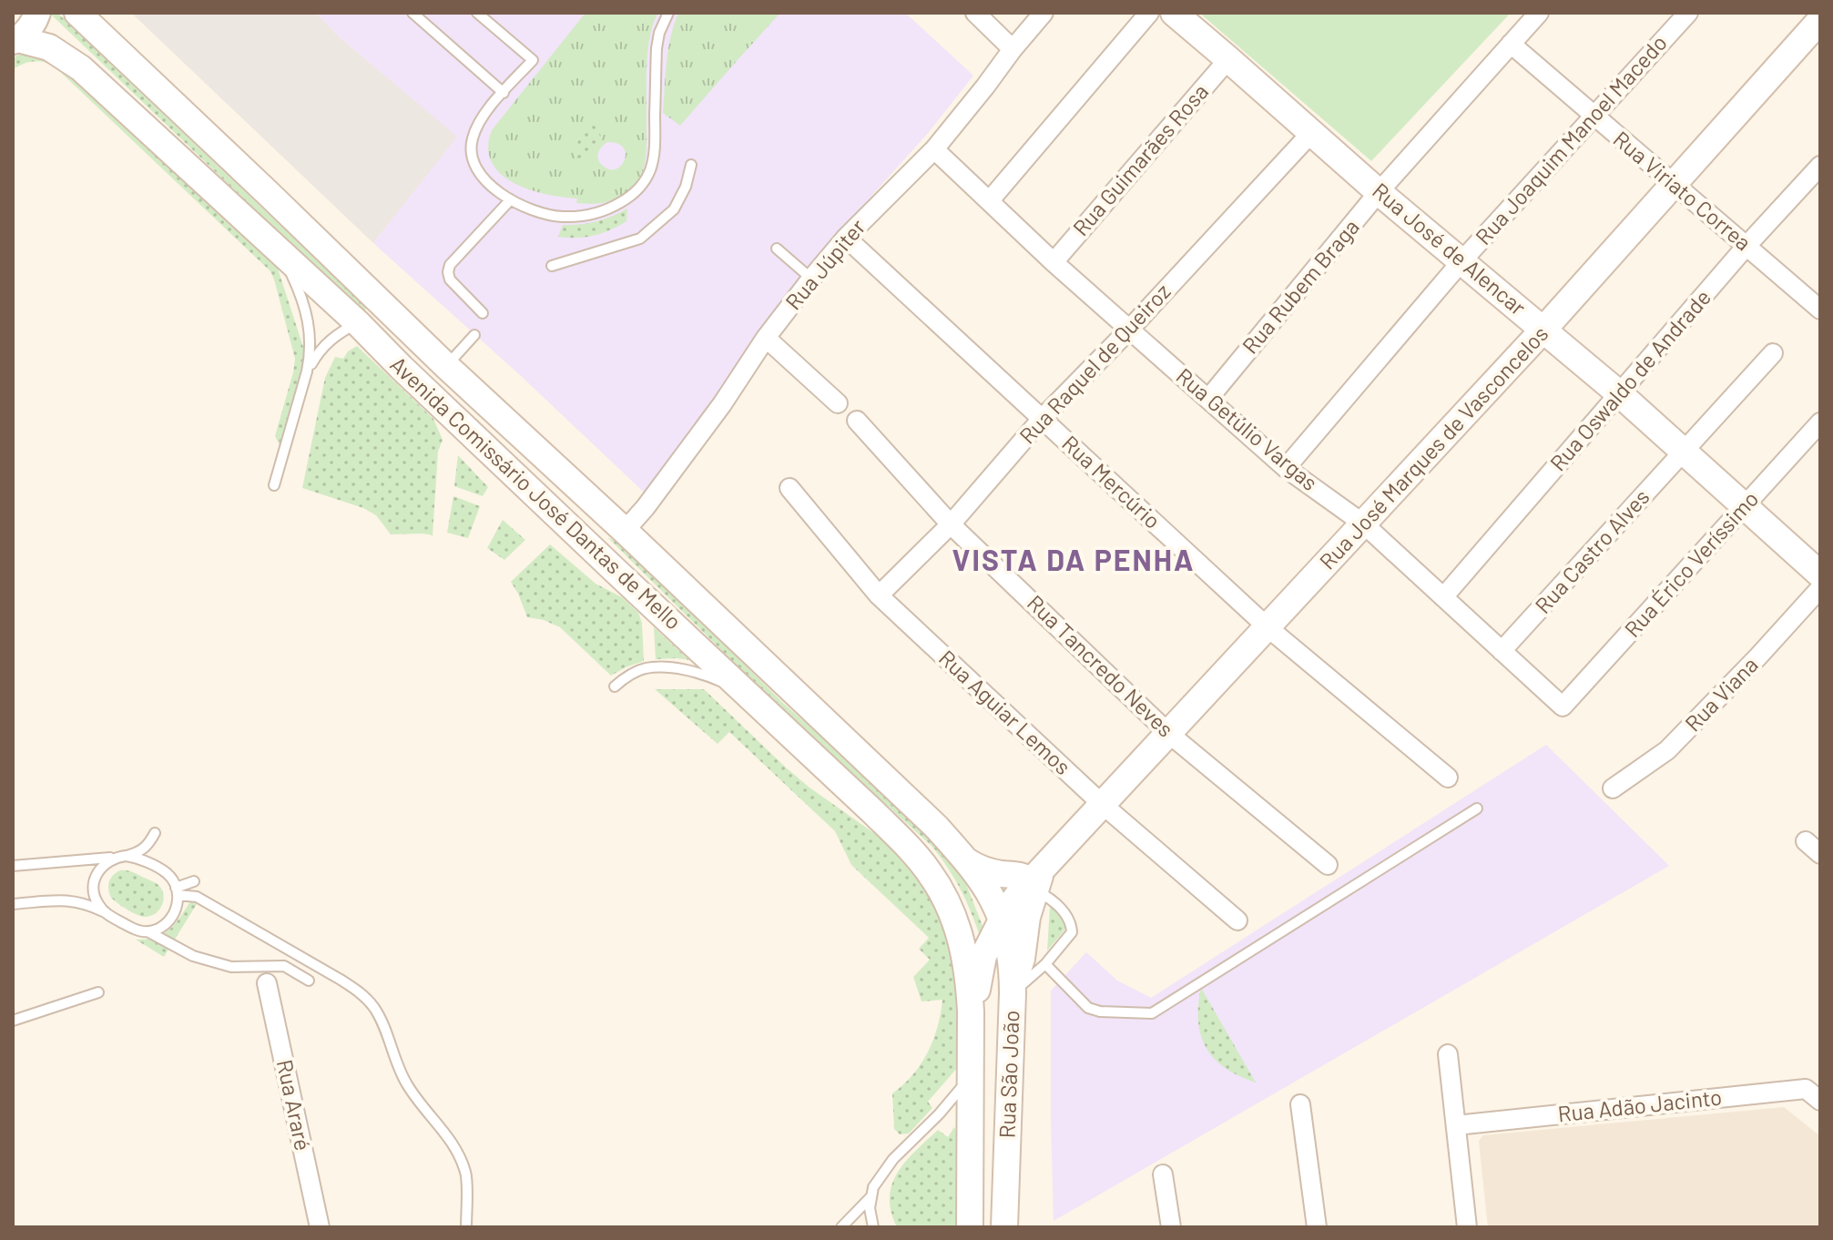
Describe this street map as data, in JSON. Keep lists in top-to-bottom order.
{
  "streets": {
    "main road": [
      "Rua José de Alencar",
      "Rua José Marques de Vasconcelos",
      "Avenida Comissário José Dantas de Mello",
      "Rua São João"
    ],
    "street": [
      "Rua Joaquim Manoel Macedo",
      "Rua Guimarães Rosa",
      "Rua Viriato Correa",
      "Rua Júpiter",
      "Rua Rubem Braga",
      "Rua Raquel de Queiroz",
      "Rua Oswaldo de Andrade",
      "Rua Getúlio Vargas",
      "Rua Mercúrio",
      "Rua Castro Alves",
      "Rua Érico Veríssimo",
      "Rua Tancredo Neves",
      "Rua Viana",
      "Rua Aguiar Lemos",
      "Rua Araré",
      "Rua Adão Jacinto"
    ]
  },
  "crossings": [
    ["Rua Joaquim Manoel Macedo", "Rua Viriato Correa"],
    ["Rua Joaquim Manoel Macedo", "Rua José de Alencar"],
    ["Rua Joaquim Manoel Macedo", "Rua Getúlio Vargas"],
    ["Rua Guimarães Rosa", "Rua José de Alencar"],
    ["Rua Guimarães Rosa", "Rua Getúlio Vargas"],
    ["Rua Viriato Correa", "Rua Rubem Braga"],
    ["Rua Viriato Correa", "Rua Oswaldo de Andrade"],
    ["Rua Viriato Correa", "Rua José Marques de Vasconcelos"],
    ["Rua José de Alencar", "Rua Rubem Braga"],
    ["Rua José de Alencar", "Rua Raquel de Queiroz"],
    ["Rua José de Alencar", "Rua Oswaldo de Andrade"],
    ["Rua José de Alencar", "Rua José Marques de Vasconcelos"],
    ["Rua José de Alencar", "Rua Castro Alves"],
    ["Rua José de Alencar", "Rua Érico Veríssimo"],
    ["Rua Júpiter", "Rua Getúlio Vargas"],
    ["Rua Júpiter", "Rua Mercúrio"],
    ["Rua Júpiter", "Avenida Comissário José Dantas de Mello"],
    ["Rua Rubem Braga", "Rua Getúlio Vargas"],
    ["Rua Raquel de Queiroz", "Rua Getúlio Vargas"],
    ["Rua Raquel de Queiroz", "Rua Mercúrio"],
    ["Rua Raquel de Queiroz", "Rua Tancredo Neves"],
    ["Rua Raquel de Queiroz", "Rua Aguiar Lemos"],
    ["Rua Oswaldo de Andrade", "Rua Getúlio Vargas"],
    ["Rua Getúlio Vargas", "Rua José Marques de Vasconcelos"],
    ["Rua Getúlio Vargas", "Rua Castro Alves"],
    ["Rua Getúlio Vargas", "Rua Érico Veríssimo"],
    ["Rua José Marques de Vasconcelos", "Rua Mercúrio"],
    ["Rua José Marques de Vasconcelos", "Avenida Comissário José Dantas de Mello"],
    ["Rua José Marques de Vasconcelos", "Rua Tancredo Neves"],
    ["Rua José Marques de Vasconcelos", "Rua Aguiar Lemos"],
    ["Rua José Marques de Vasconcelos", "Rua São João"],
    ["Avenida Comissário José Dantas de Mello", "Rua São João"]
  ],
  "districts": ["VISTA DA PENHA"]
}
